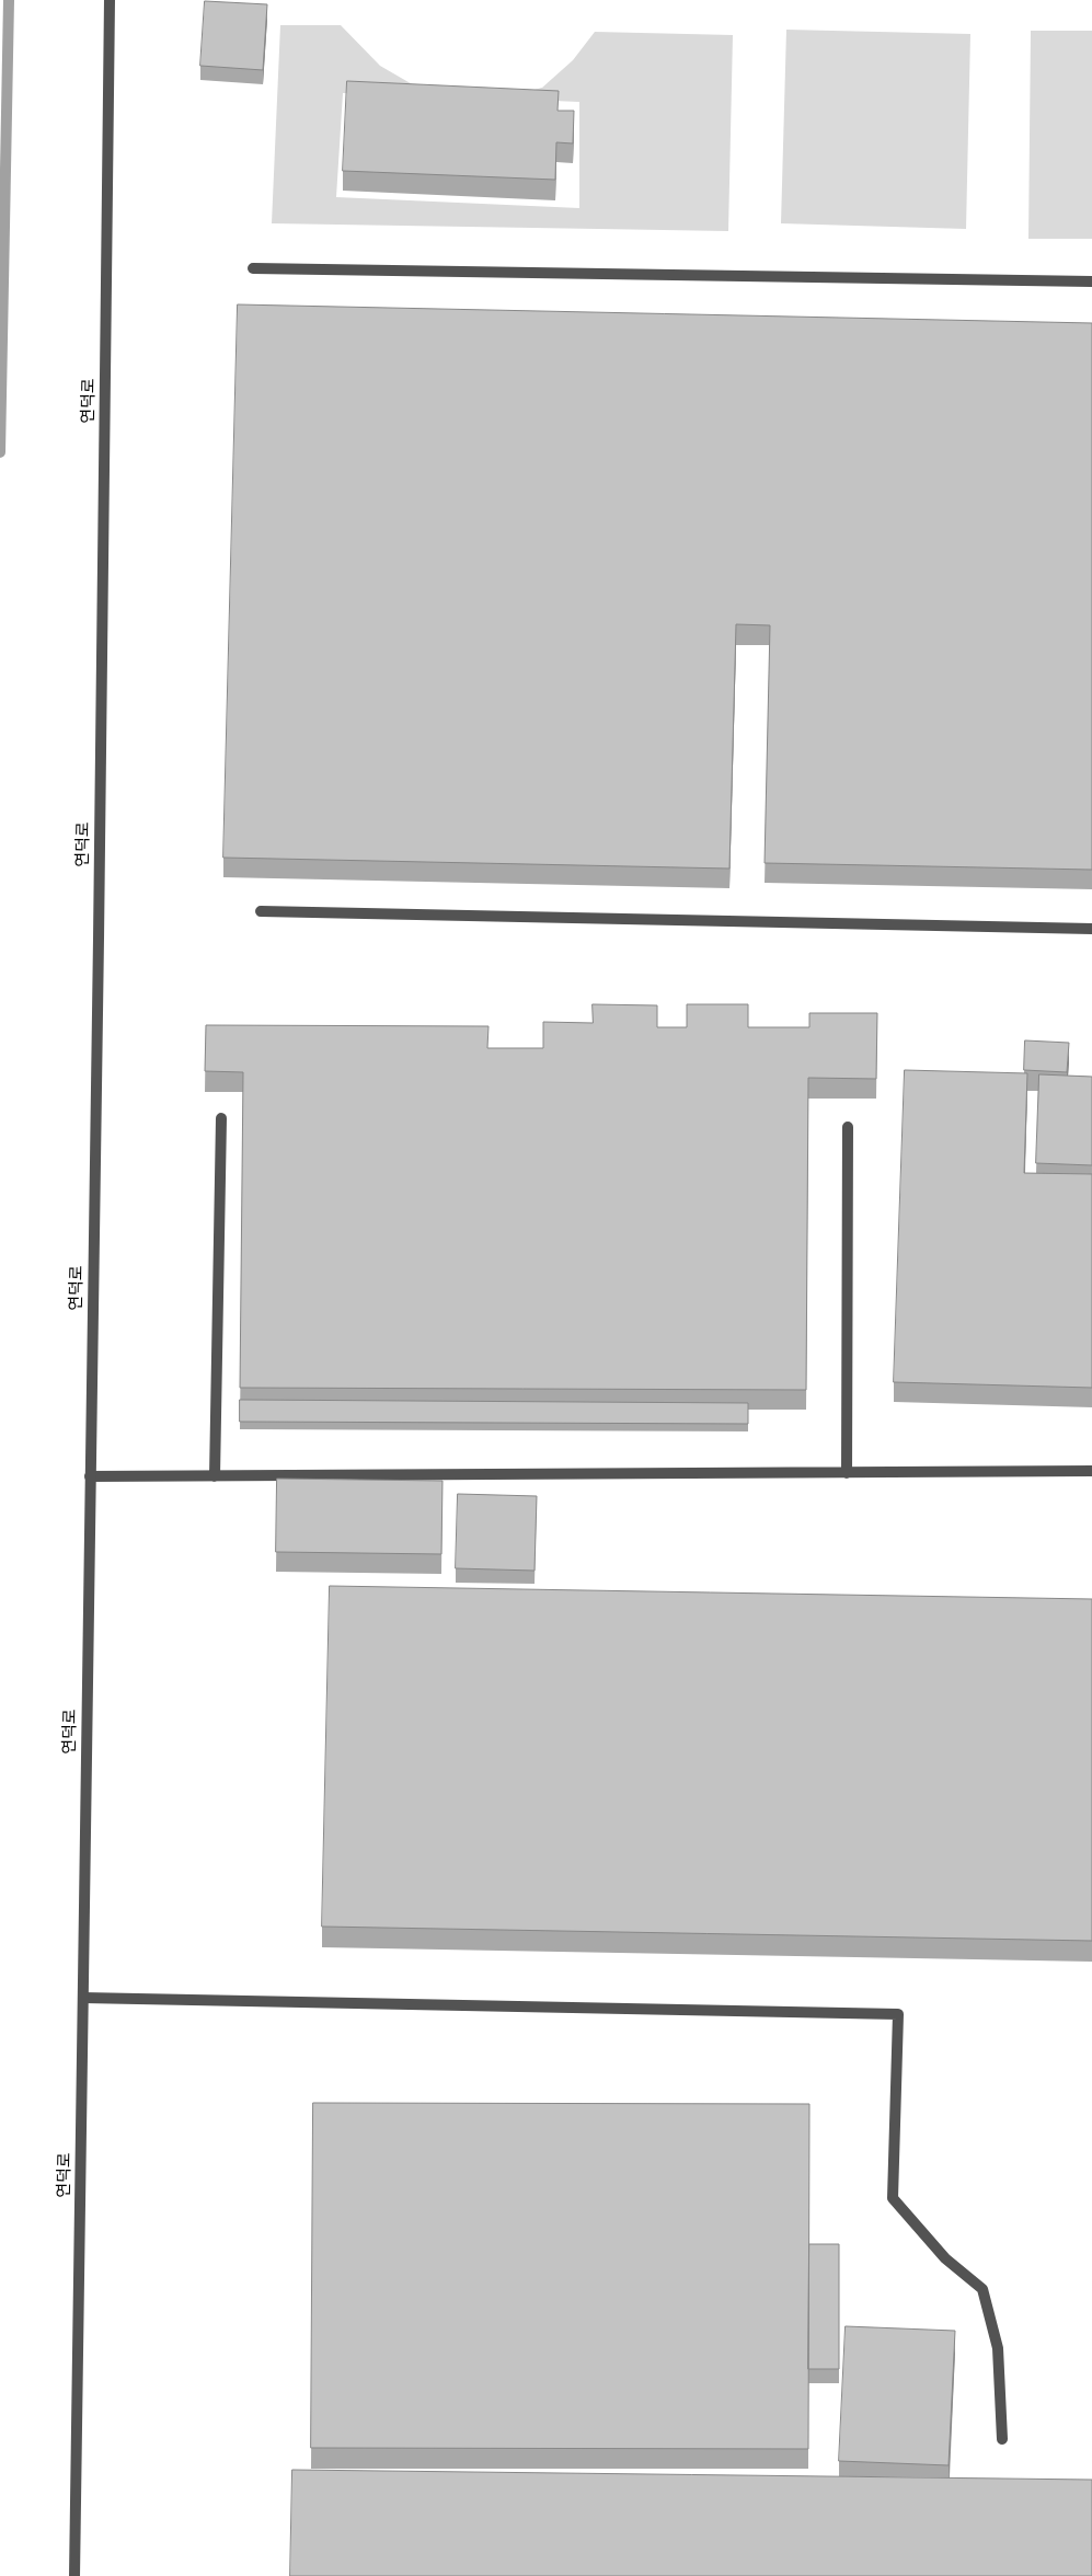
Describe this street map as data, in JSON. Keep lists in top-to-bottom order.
{
  "streets": {
    "street": ["연덕로"]
  }
}
